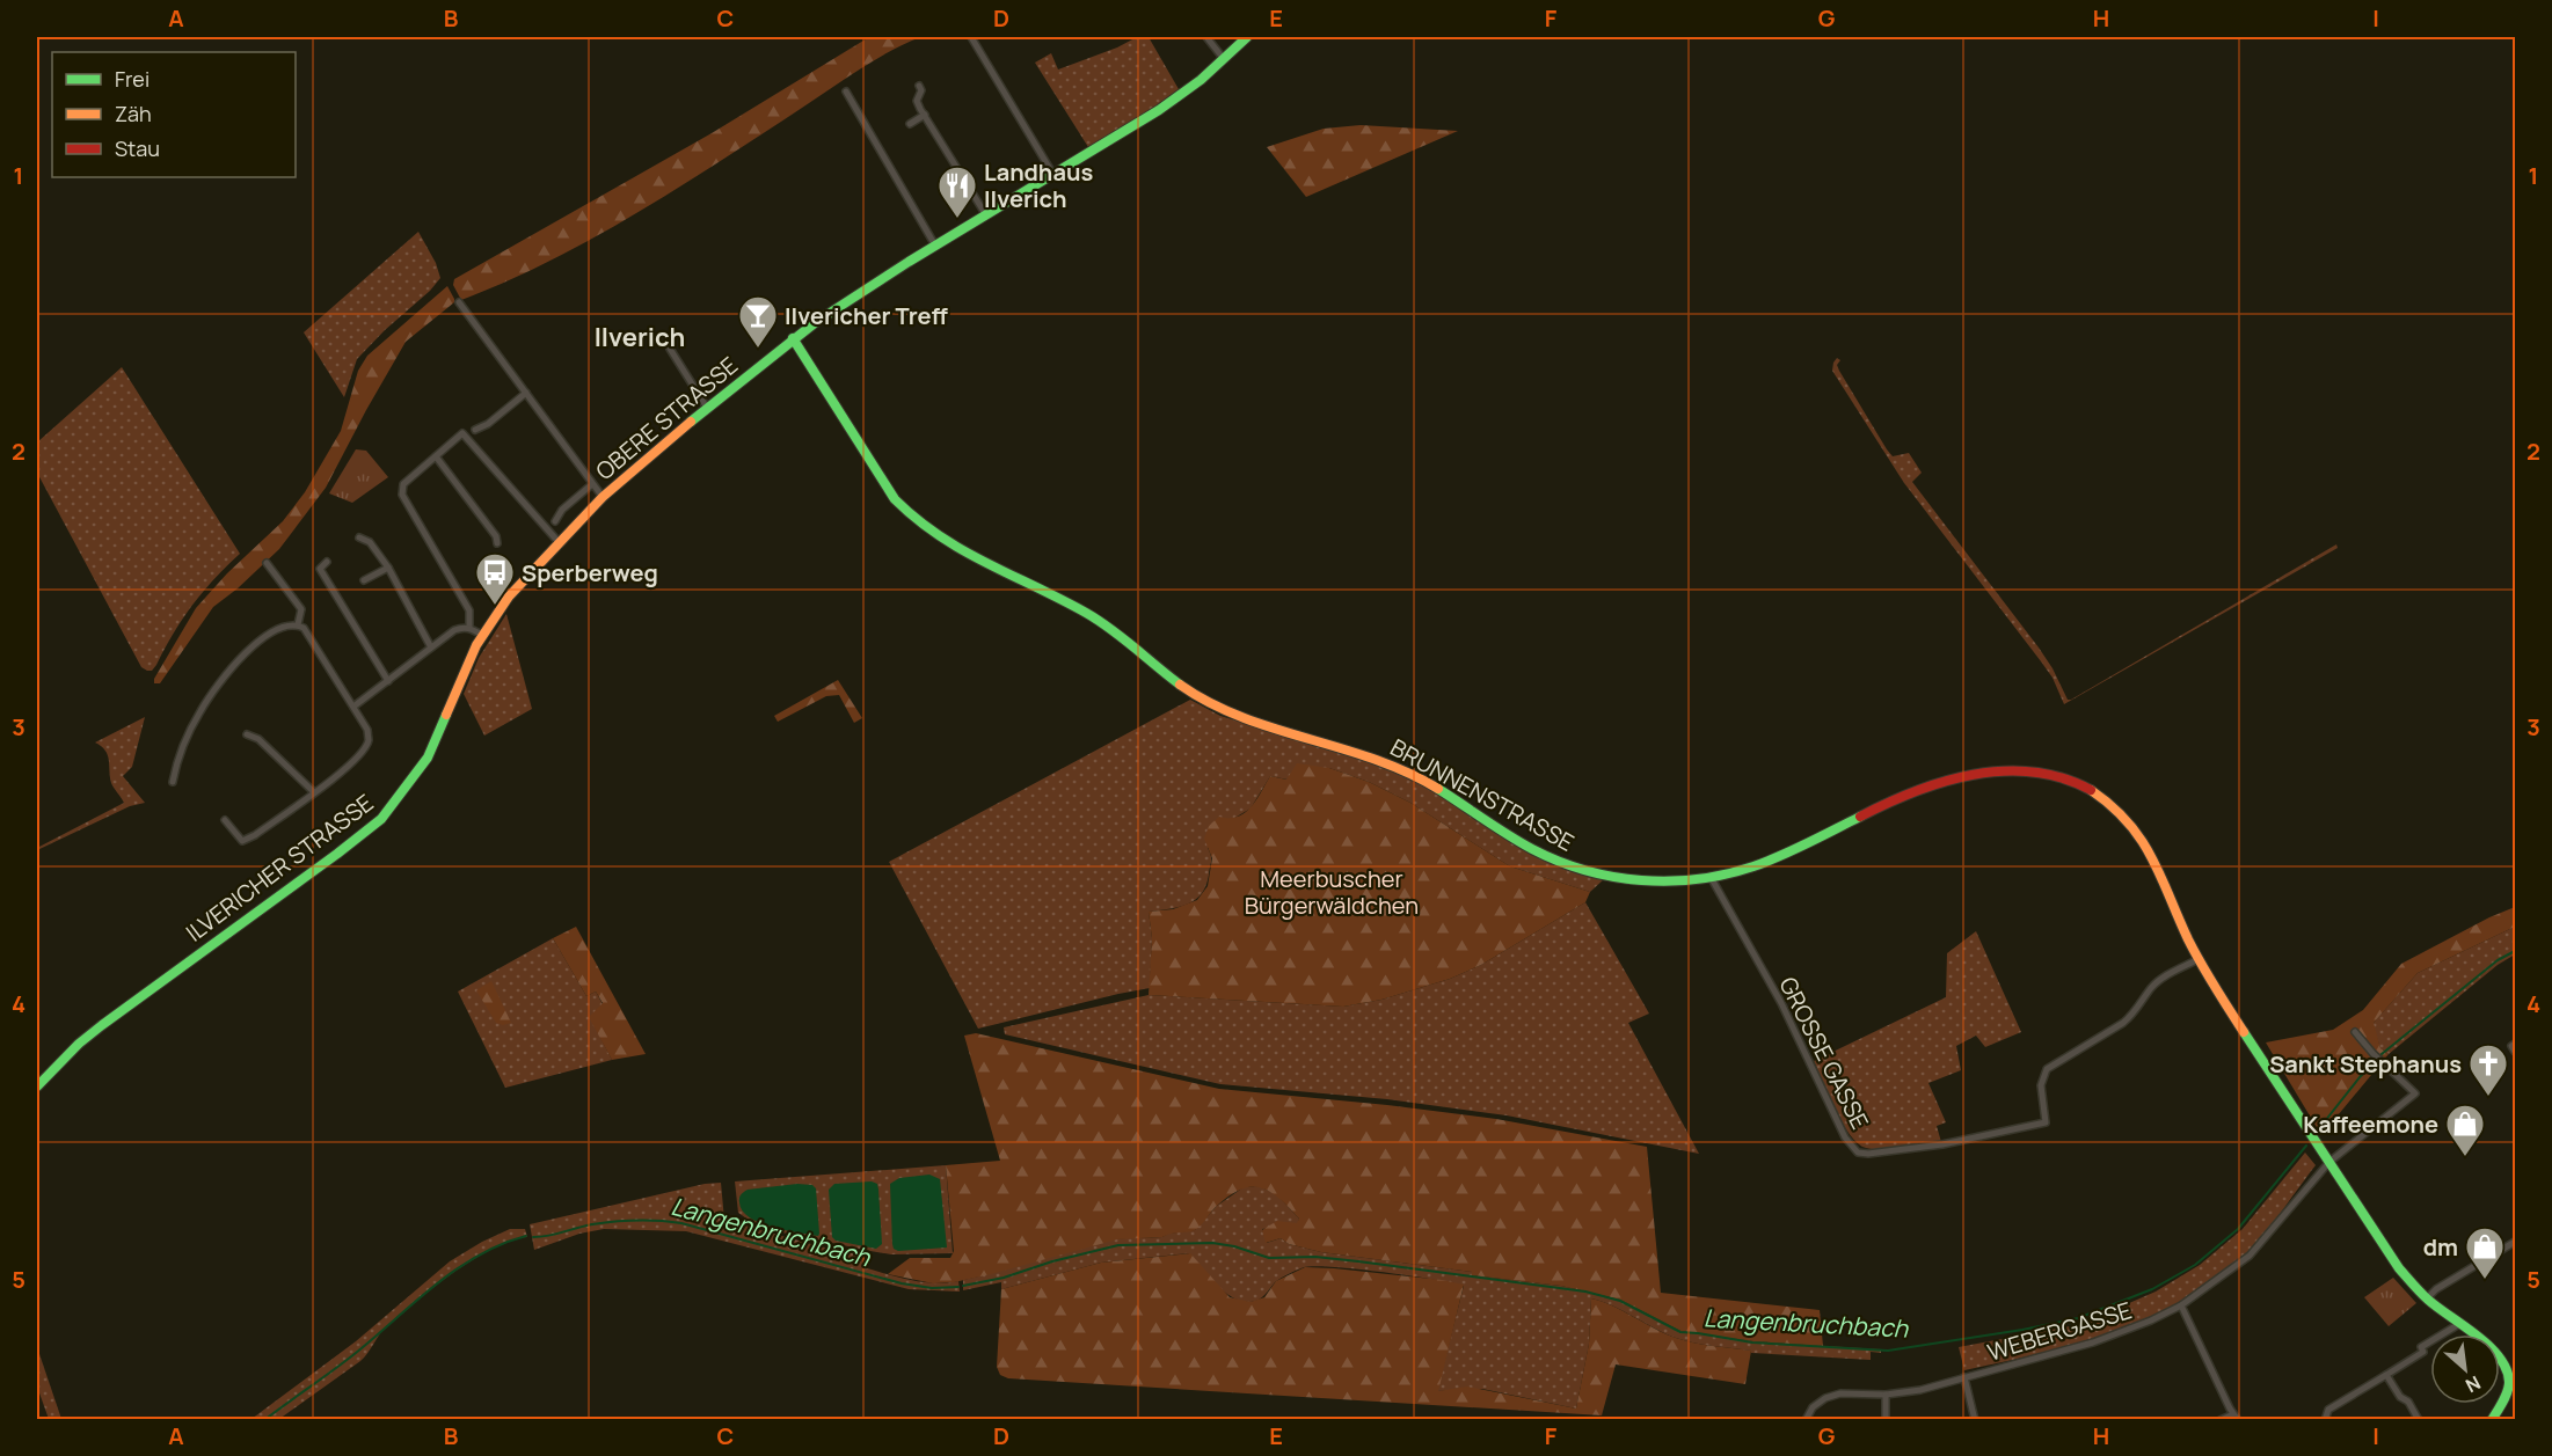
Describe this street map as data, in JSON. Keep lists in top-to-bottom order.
{
  "streets": {
    "street": [
      "OBERE STRASSE",
      "BRUNNENSTRASSE",
      "ILVERICHER STRASSE",
      "GROSSE GASSE",
      "WEBERGASSE"
    ]
  },
  "crossings": [
    ["OBERE STRASSE", "BRUNNENSTRASSE"],
    ["OBERE STRASSE", "ILVERICHER STRASSE"],
    ["BRUNNENSTRASSE", "GROSSE GASSE"],
    ["BRUNNENSTRASSE", "WEBERGASSE"]
  ],
  "districts": ["Ilverich"],
  "water": ["Langenbruchbach"],
  "parks": ["Meerbuscher Bürgerwäldchen"],
  "places": {
    "restaurant": ["Landhaus Ilverich"],
    "bar": ["Ilvericher Treff"],
    "bus stop": ["Sperberweg"],
    "church": ["Sankt Stephanus"],
    "shop": ["Kaffeemone", "dm"]
  },
  "legend": ["Frei", "Zäh", "Stau"],
  "north": "bottom right",
  "grid": {
    "columns": [
      "A",
      "B",
      "C",
      "D",
      "E",
      "F",
      "G",
      "H",
      "I"
    ],
    "rows": [
      "1",
      "2",
      "3",
      "4",
      "5"
    ]
  }
}
